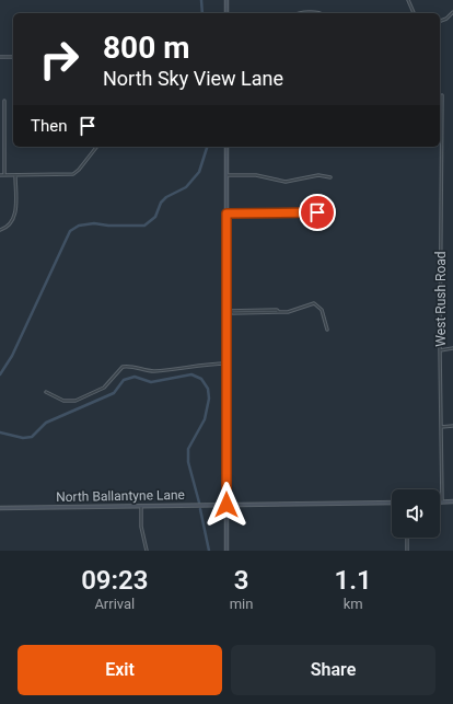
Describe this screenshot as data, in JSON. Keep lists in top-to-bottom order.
{
  "streets": {
    "main road": ["North Ballantyne Lane"],
    "street": ["West Rush Road"]
  },
  "page": {
    "turn": ["800 m", "North Sky View Lane"],
    "then": "Then",
    "eta": [
      "09:23",
      "Arrival",
      "3",
      "min",
      "1.1",
      "km"
    ],
    "buttons": ["Exit", "Share"]
  }
}
